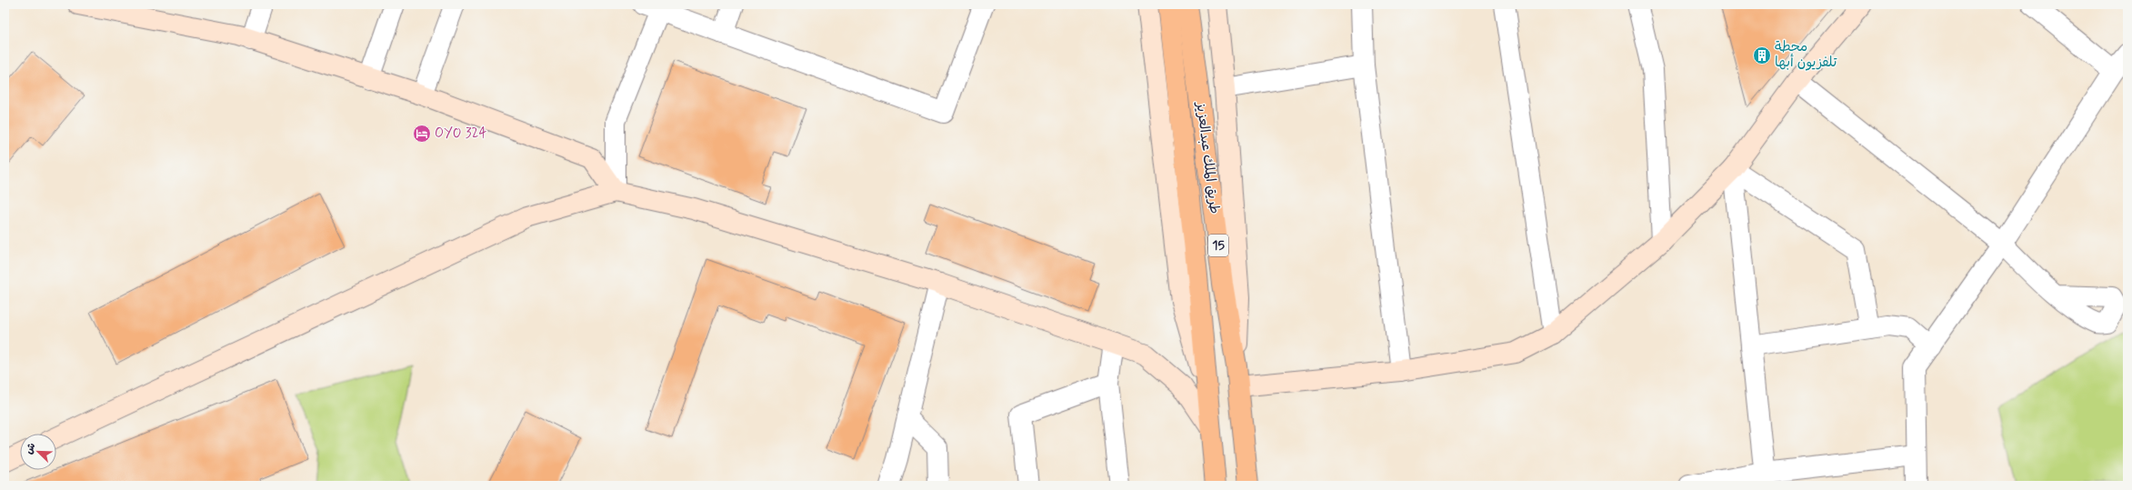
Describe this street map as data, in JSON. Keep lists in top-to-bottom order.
{
  "streets": {
    "highway": ["طريق الملك عبدالعزيز", "15"]
  },
  "places": {
    "building": ["محطة تلفزيون أبها"],
    "hotel": ["OYO 324"]
  },
  "north": "top left"
}
